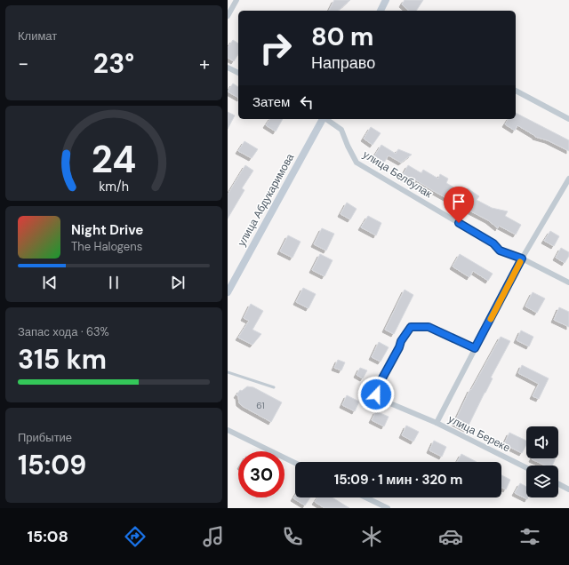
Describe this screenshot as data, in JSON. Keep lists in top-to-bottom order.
{
  "streets": {
    "main road": ["улица Абдукаримова"],
    "street": ["улица Белбулак", "улица Береке"]
  },
  "crossings": [
    ["улица Белбулак", "улица Береке"]
  ],
  "house_numbers": ["61"],
  "page": {
    "tile": [
      "Климат",
      ["Запас хода · 63%", "315 km"],
      ["Прибытие", "15:09"]
    ],
    "turn": ["80 m", "Направо"],
    "heat": ["−", "23°", "+"],
    "then": "Затем",
    "song": ["Night Drive", "The Halogens"],
    "limit": "30",
    "trip": "15:09 · 1 мин · 320 m",
    "tabs": "15:08",
    "gauge": ["24", "km/h"]
  }
}
